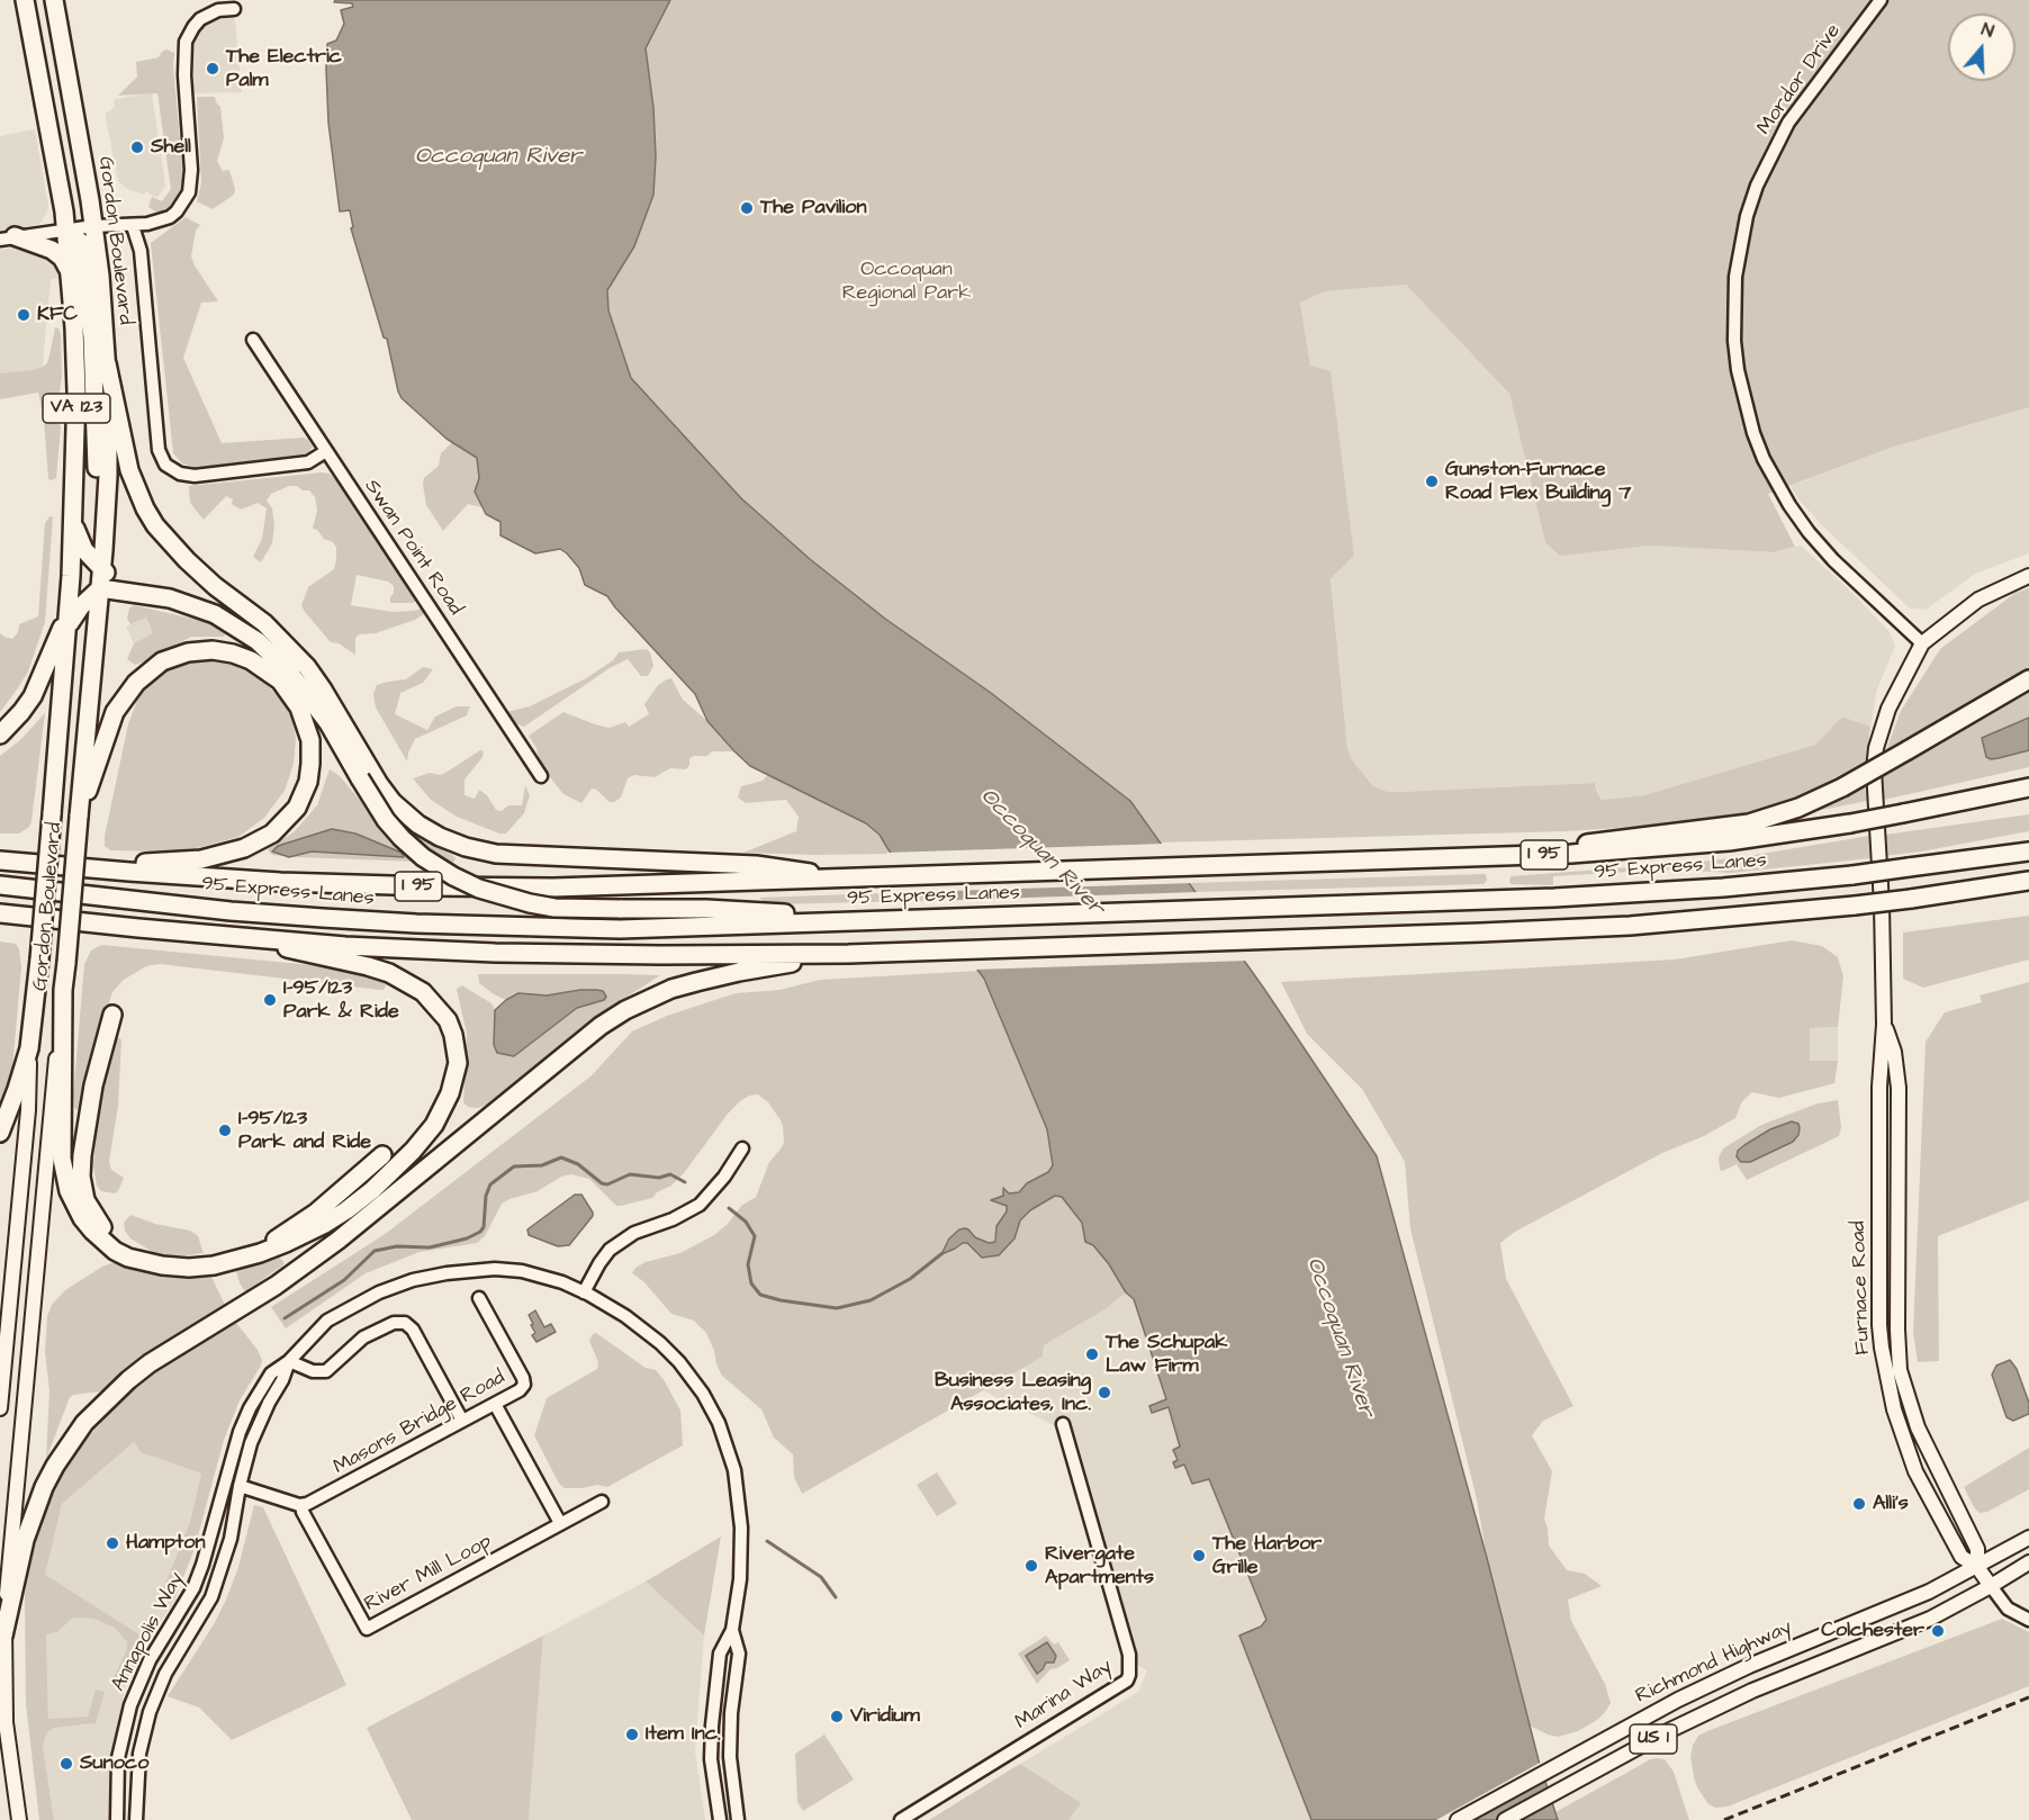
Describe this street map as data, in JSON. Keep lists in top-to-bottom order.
{
  "streets": {
    "highway": [
      "Gordon Boulevard",
      "VA 123",
      "I 95",
      "95 Express Lanes"
    ],
    "main road": ["Furnace Road", "Richmond Highway", "US 1"],
    "street": [
      "Mordor Drive",
      "Swan Point Road",
      "Masons Bridge Road",
      "River Mill Loop",
      "Annapolis Way",
      "Marina Way"
    ]
  },
  "crossings": [
    ["Mordor Drive", "Furnace Road"],
    ["Furnace Road", "Richmond Highway"],
    ["Masons Bridge Road", "River Mill Loop"]
  ],
  "water": ["Occoquan River"],
  "parks": ["Occoquan Regional Park"],
  "places": [
    "The Electric Palm",
    "Shell",
    "The Pavilion",
    "KFC",
    "Gunston-Furnace Road Flex Building 7",
    "I-95/123 Park & Ride",
    "I-95/123 Park and Ride",
    "The Schupak Law Firm",
    "Business Leasing Associates, Inc.",
    "Alli's",
    "Hampton",
    "The Harbor Grille",
    "Rivergate Apartments",
    "Colchester",
    "Viridium",
    "Item Inc.",
    "Sunoco"
  ],
  "north": "top"
}
